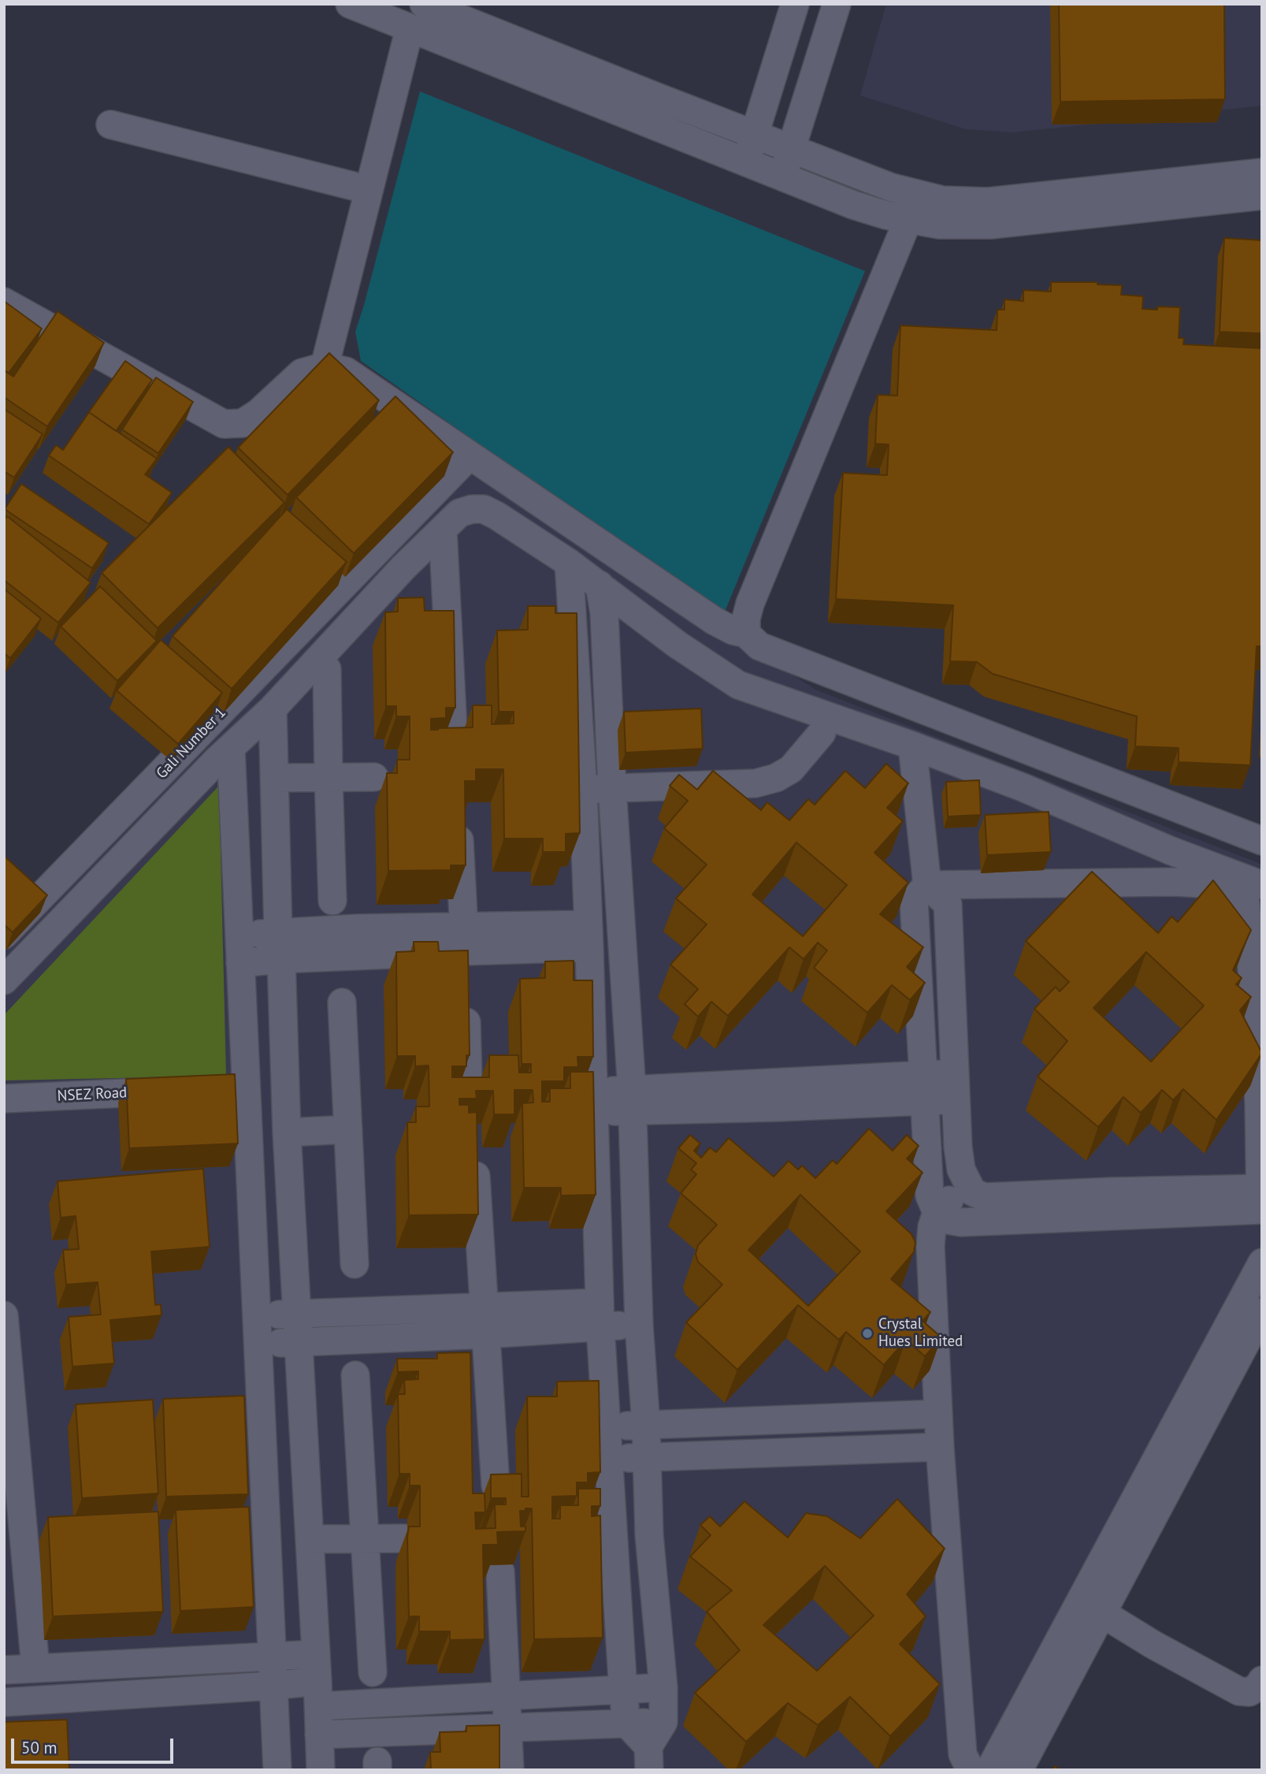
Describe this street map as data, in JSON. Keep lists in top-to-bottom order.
{
  "streets": {
    "street": ["Gali Number 1", "NSEZ Road"]
  },
  "places": ["Crystal Hues Limited"],
  "scale_bar": "50 m"
}
